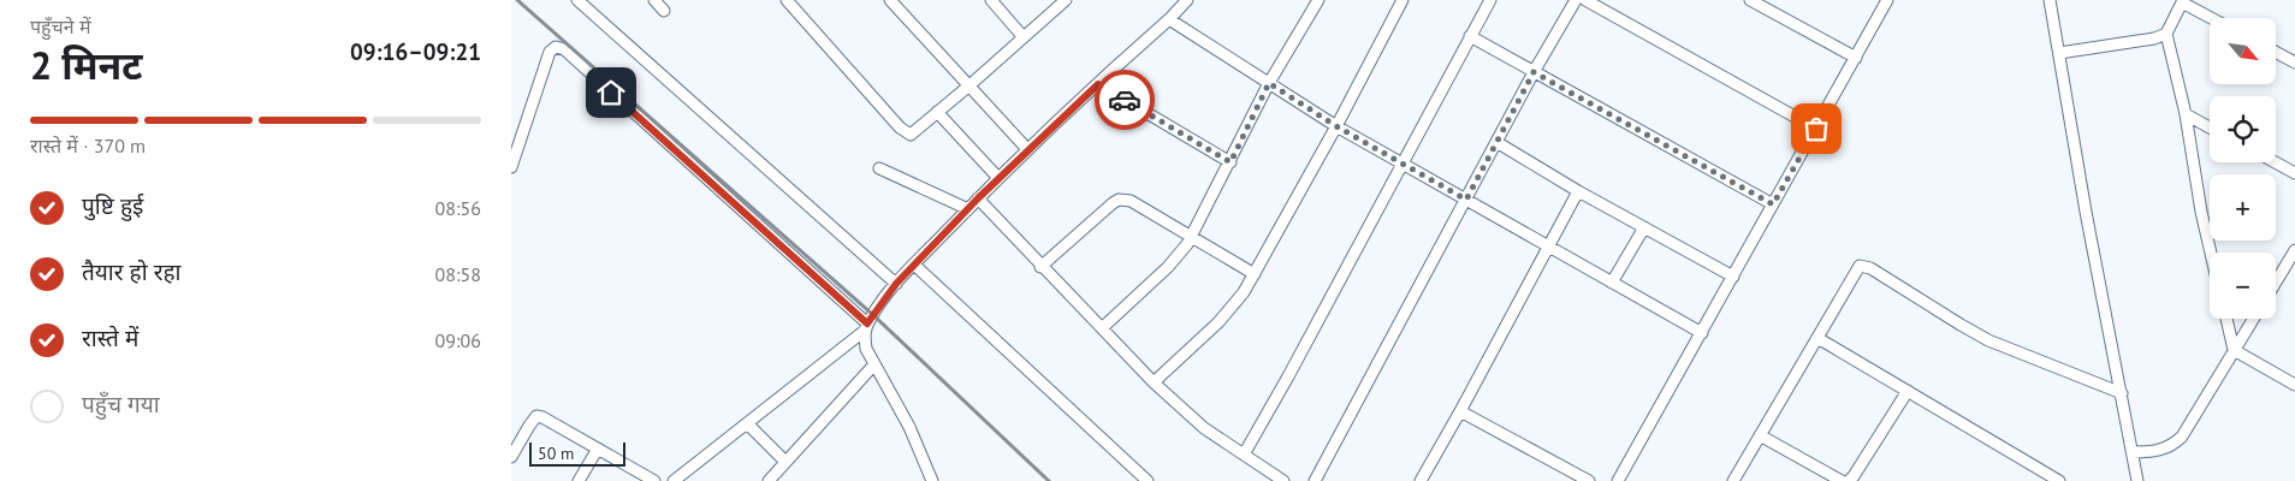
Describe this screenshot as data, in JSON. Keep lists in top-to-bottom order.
{
  "scale_bar": "50 m",
  "north": "bottom right",
  "page": {
    "heading": ["2 मिनट", "पहुँचने में", "09:16–09:21"],
    "map_buttons": ["+", "−"],
    "bar": "रास्ते में · 370 m",
    "list": [
      ["पुष्टि हुई", "08:56"],
      ["तैयार हो रहा", "08:58"],
      ["रास्ते में", "09:06"],
      "पहुँच गया"
    ],
    "scale": "50 m"
  }
}
